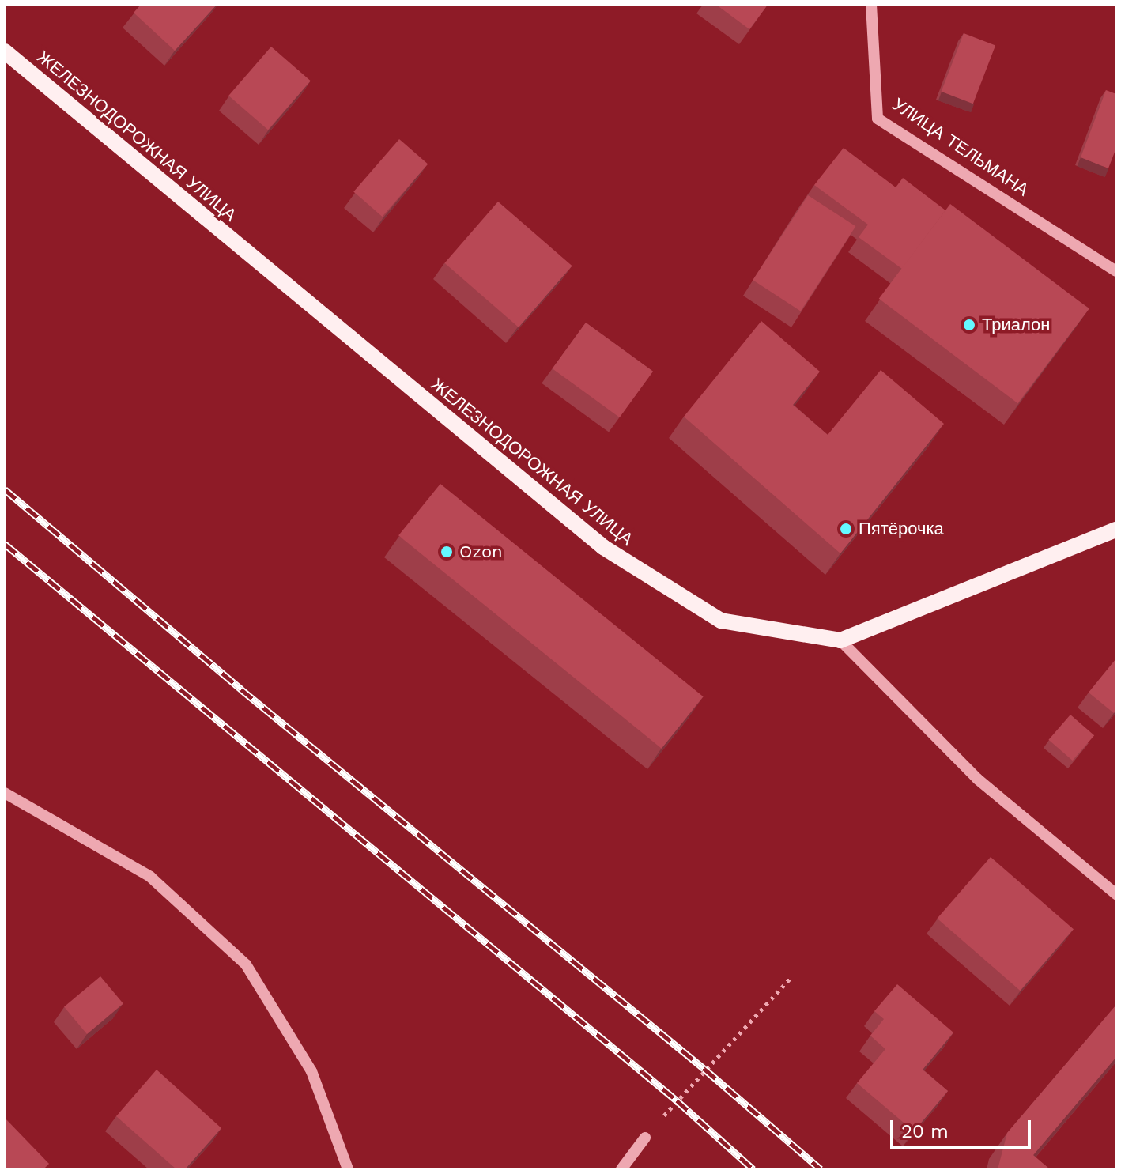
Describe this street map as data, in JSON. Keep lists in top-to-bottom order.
{
  "streets": {
    "main road": ["ЖЕЛЕЗНОДОРОЖНАЯ УЛИЦА"],
    "street": ["УЛИЦА ТЕЛЬМАНА"]
  },
  "places": ["Триалон", "Пятёрочка", "Ozon"],
  "scale_bar": "20 m"
}
